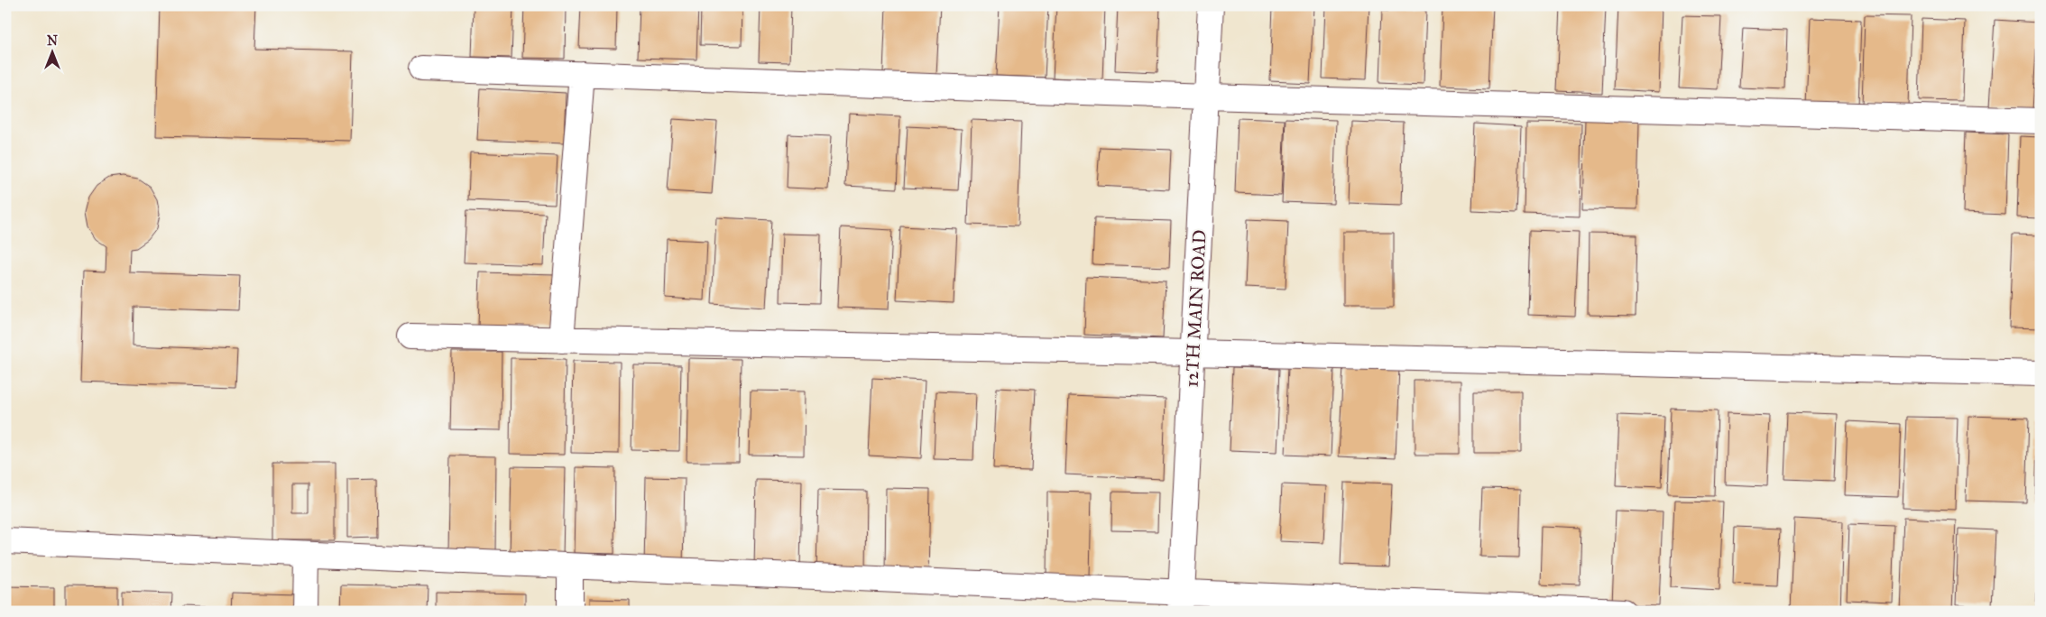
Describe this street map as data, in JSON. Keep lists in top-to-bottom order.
{
  "streets": {
    "street": ["12TH MAIN ROAD"]
  },
  "north": "top"
}
